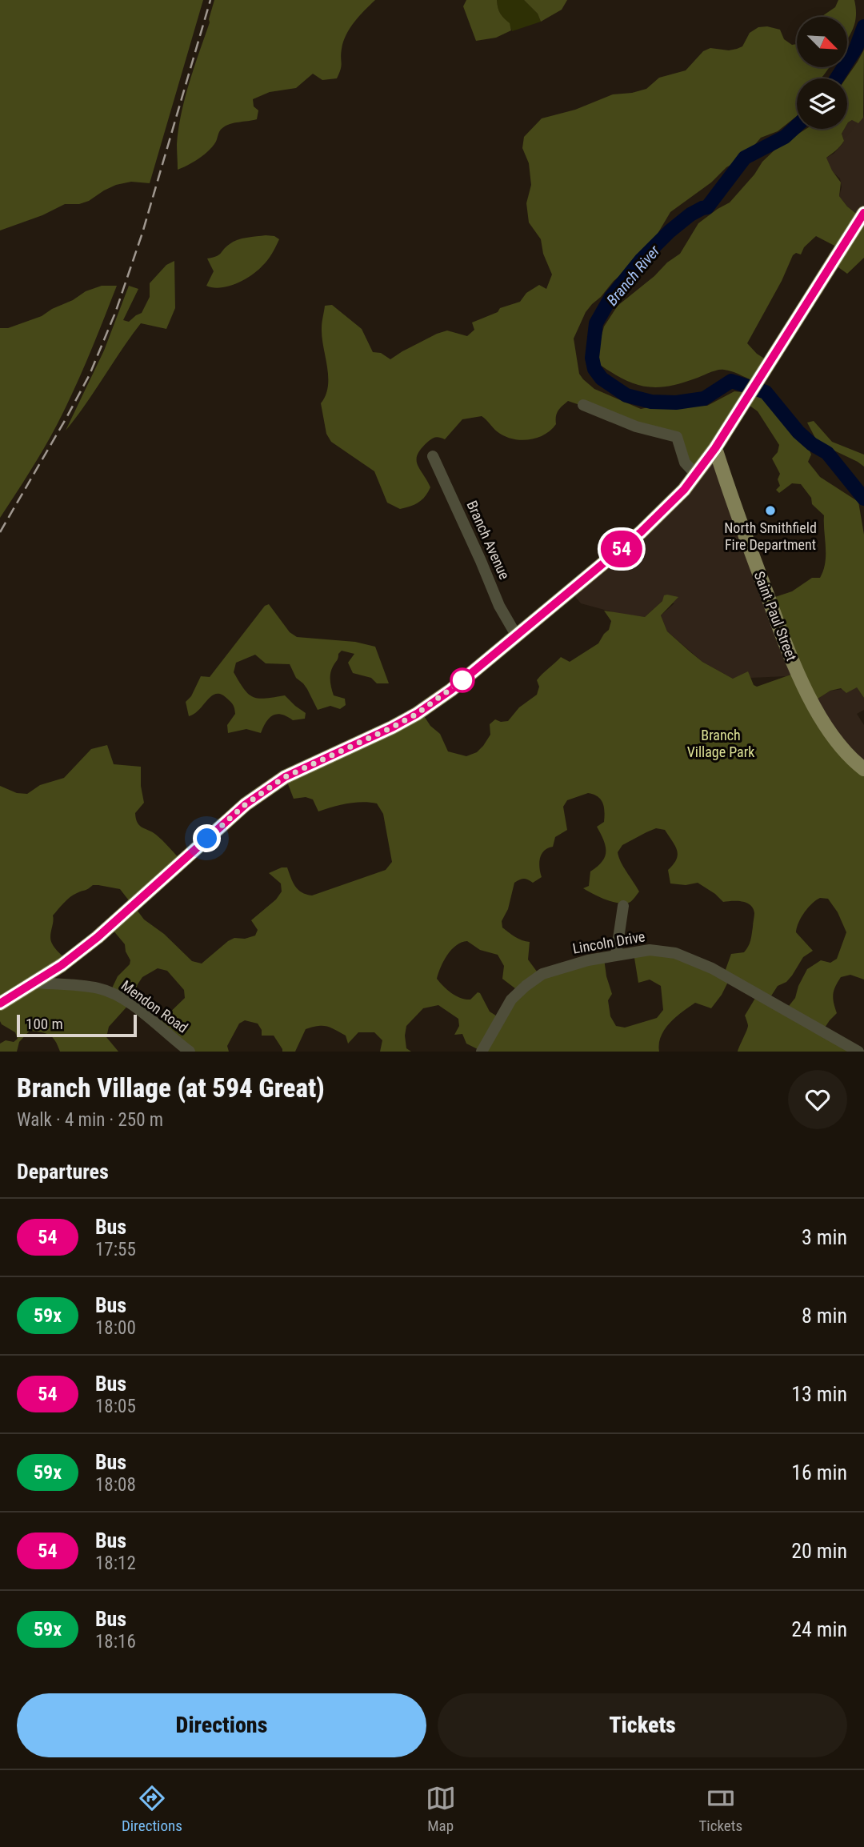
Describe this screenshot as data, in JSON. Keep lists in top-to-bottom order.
{
  "streets": {
    "main road": ["Saint Paul Street"],
    "street": ["Branch Avenue", "Lincoln Drive", "Mendon Road"]
  },
  "water": ["Branch River"],
  "parks": ["Branch Village Park"],
  "places": ["North Smithfield Fire Department"],
  "lines": ["bus line 54"],
  "scale_bar": "100 m",
  "north": "bottom right",
  "page": {
    "on_map": "54",
    "scale": "100 m",
    "heading": [
      ["Branch Village (at 594 Great)", "Walk · 4 min · 250 m"],
      "Departures"
    ],
    "list": [
      {
        "mark": "54",
        "name": "Bus",
        "note": "17:55",
        "value": "3 min"
      },
      {
        "mark": "59x",
        "name": "Bus",
        "note": "18:00",
        "value": "8 min"
      },
      {
        "mark": "54",
        "name": "Bus",
        "note": "18:05",
        "value": "13 min"
      },
      {
        "mark": "59x",
        "name": "Bus",
        "note": "18:08",
        "value": "16 min"
      },
      {
        "mark": "54",
        "name": "Bus",
        "note": "18:12",
        "value": "20 min"
      },
      {
        "mark": "59x",
        "name": "Bus",
        "note": "18:16",
        "value": "24 min"
      }
    ],
    "buttons": ["Directions", "Tickets"],
    "tabs": ["Directions", "Map", "Tickets"]
  }
}
